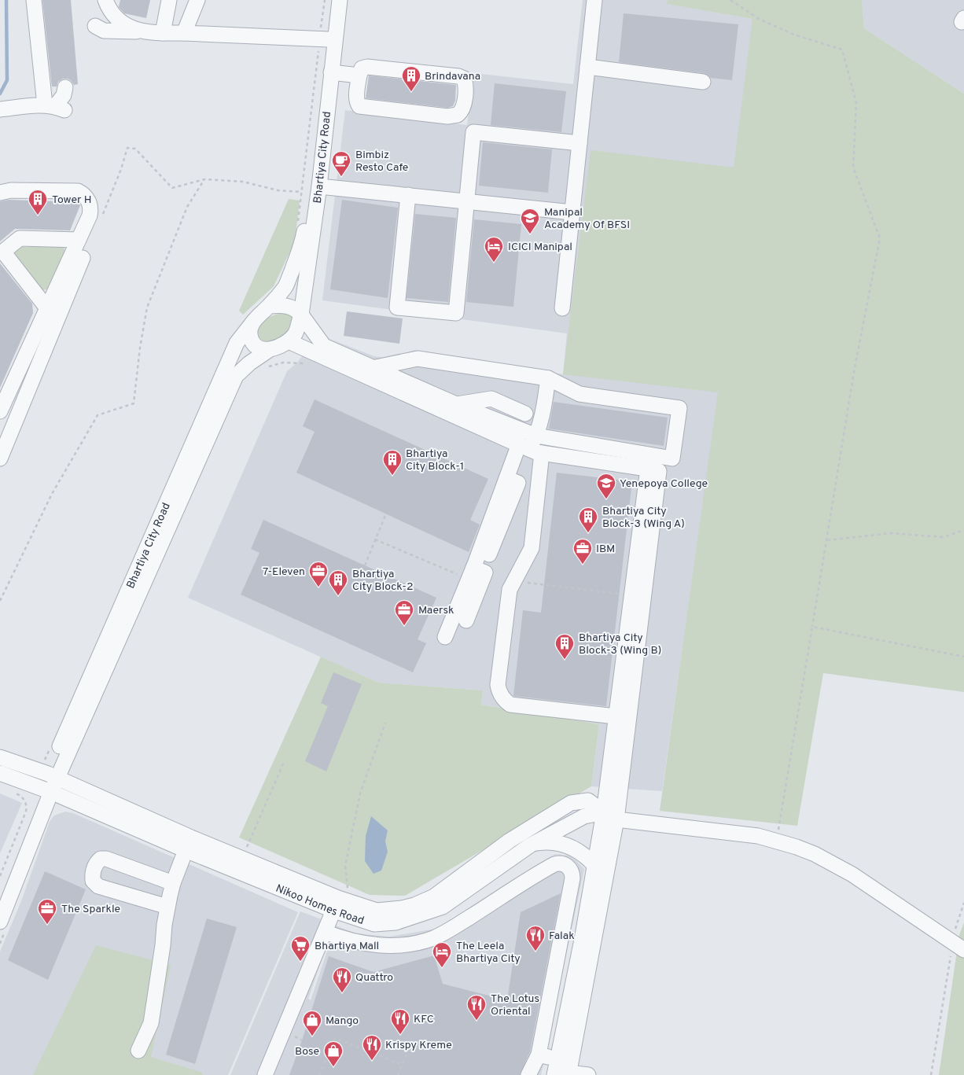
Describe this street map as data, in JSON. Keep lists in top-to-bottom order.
{
  "streets": {
    "street": ["Bhartiya City Road", "Nikoo Homes Road"]
  },
  "crossings": [
    ["Bhartiya City Road", "Nikoo Homes Road"]
  ],
  "places": {
    "building": [
      "Brindavana",
      "Tower H",
      "Bhartiya City Block-1",
      "Bhartiya City Block-3 (Wing A)",
      "Bhartiya City Block-2",
      "Bhartiya City Block-3 (Wing B)"
    ],
    "cafe": ["Bimbiz Resto Cafe"],
    "school or university": ["Manipal Academy Of BFSI", "Yenepoya College"],
    "hotel": ["ICICI Manipal", "The Leela Bhartiya City"],
    "office": [
      "IBM",
      "7-Eleven",
      "Maersk",
      "The Sparkle"
    ],
    "restaurant": [
      "Falak",
      "Quattro",
      "The Lotus Oriental",
      "KFC",
      "Krispy Kreme"
    ],
    "supermarket": ["Bhartiya Mall"],
    "shop": ["Mango", "Bose"]
  }
}
